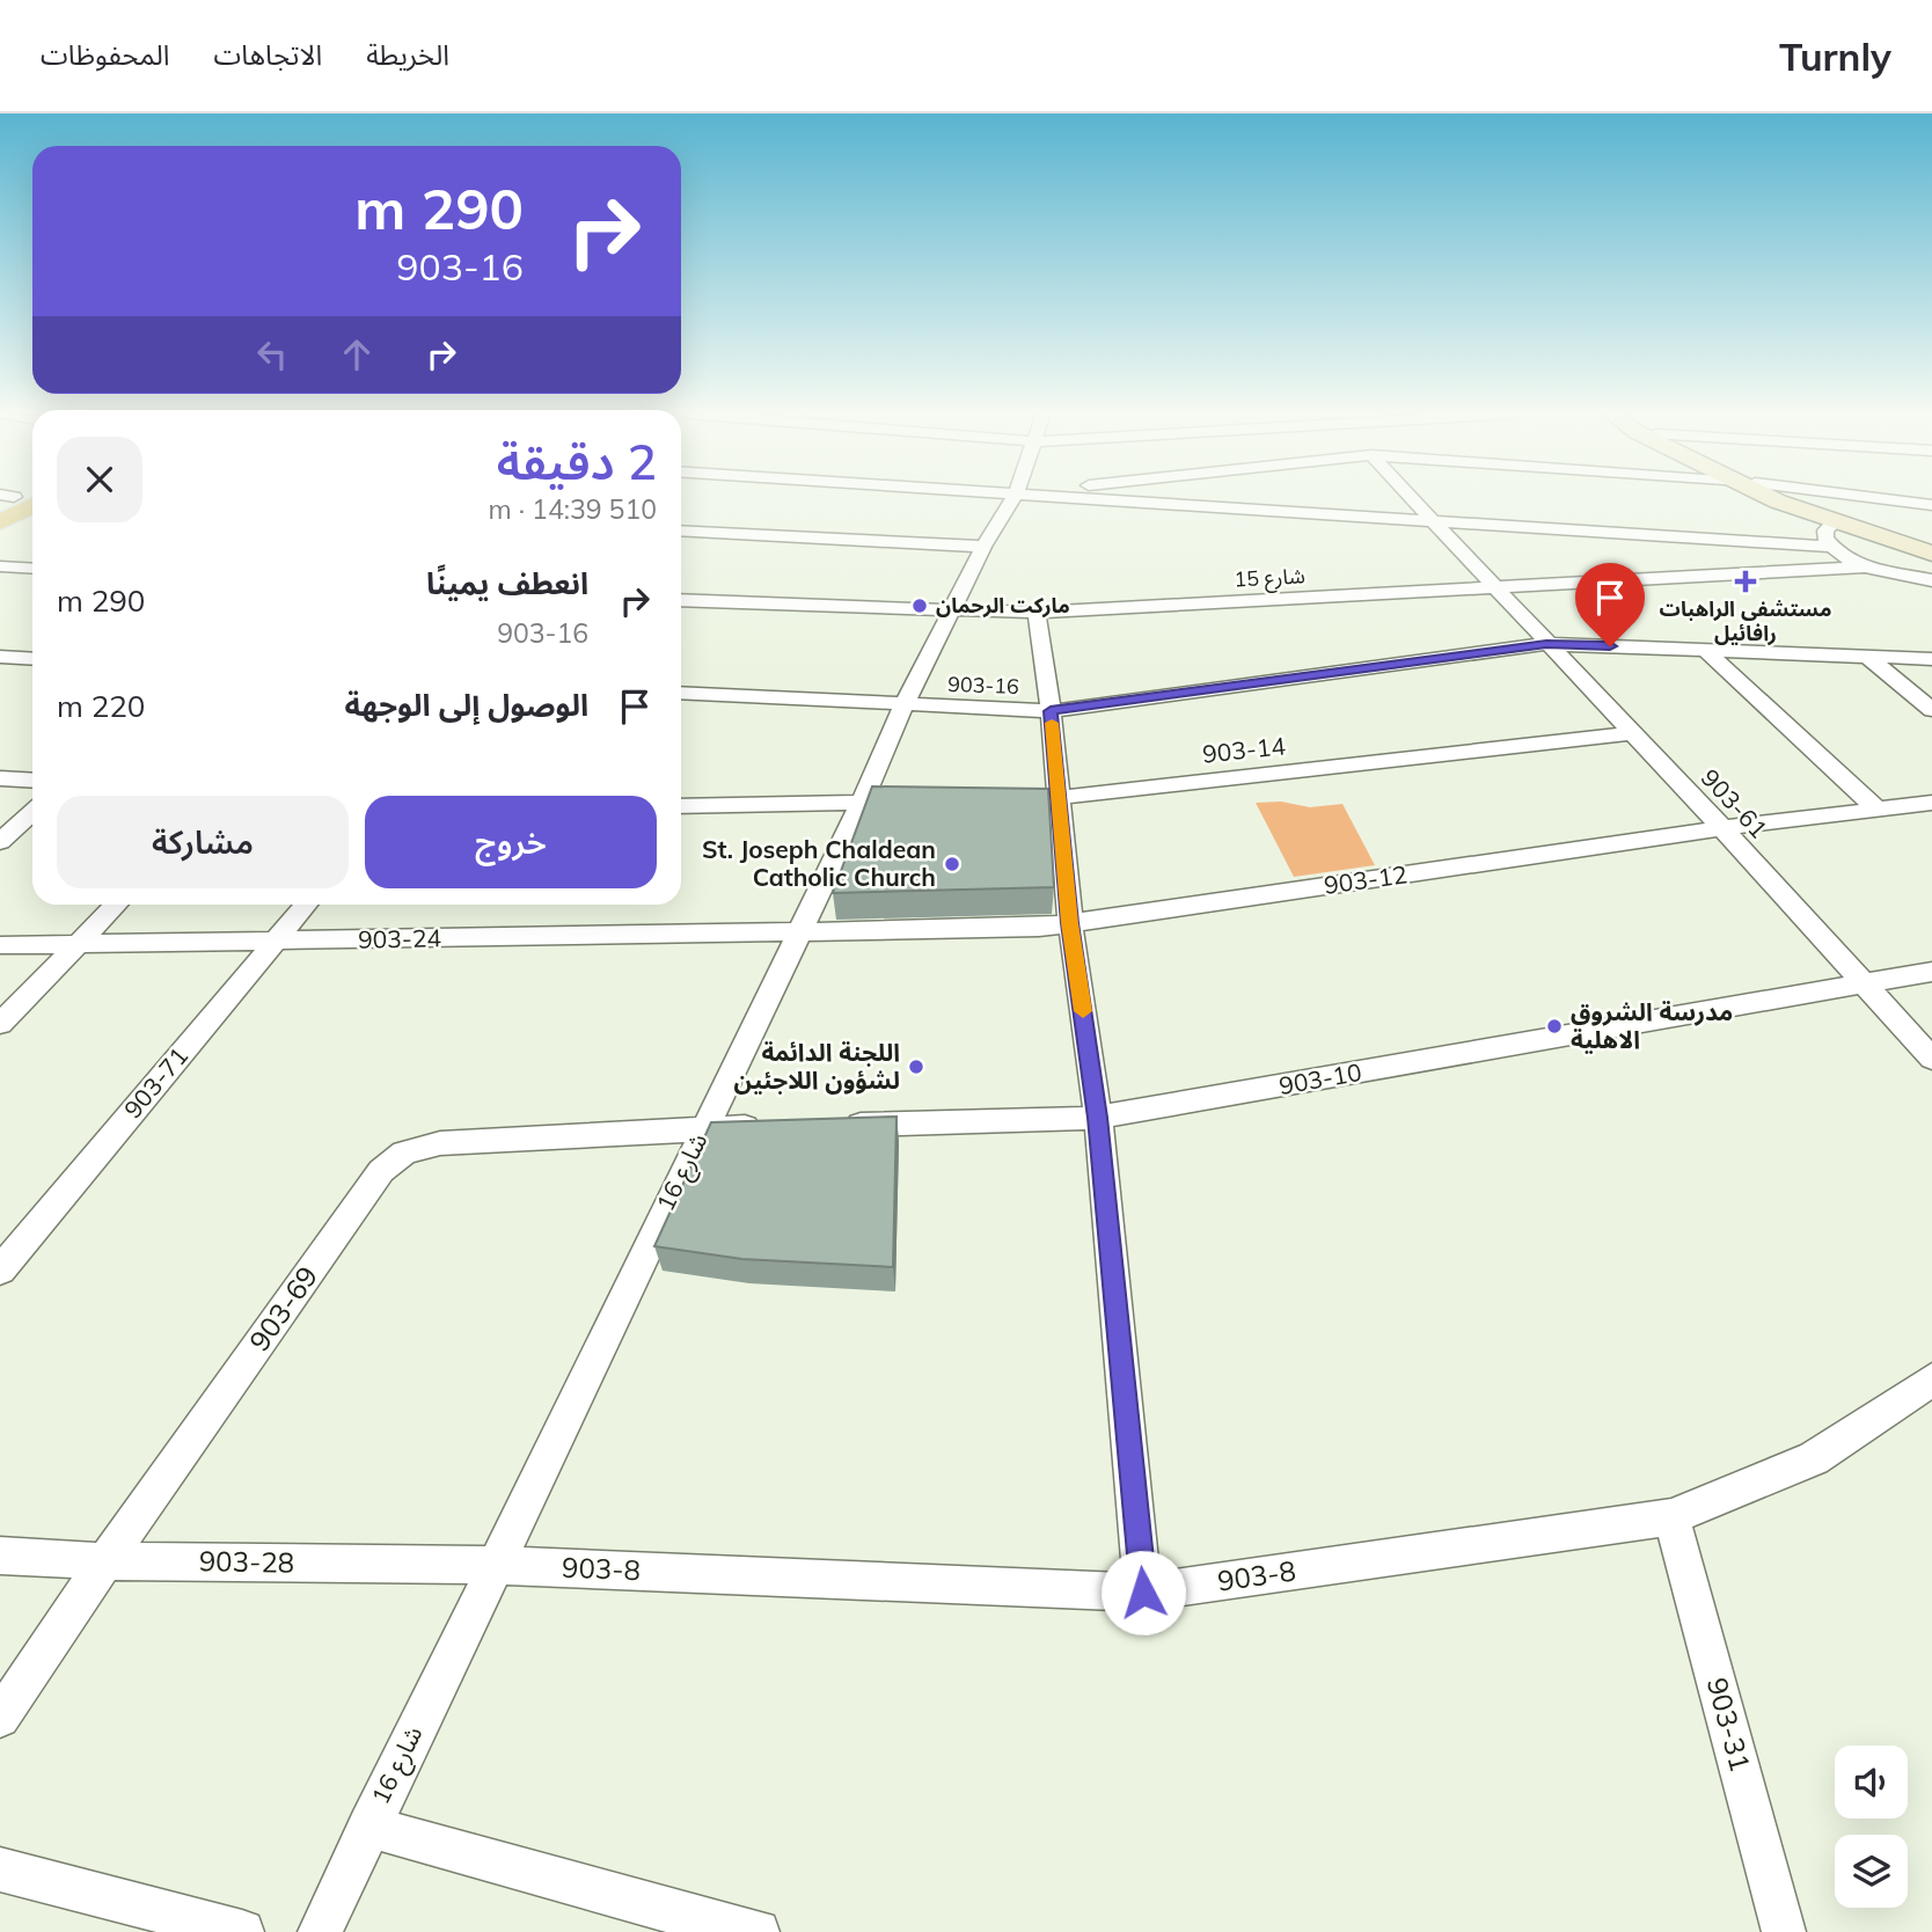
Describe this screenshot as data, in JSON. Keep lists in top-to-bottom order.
{
  "streets": {
    "street": [
      "شارع 15",
      "903-16",
      "903-14",
      "903-61",
      "903-12",
      "903-24",
      "903-10",
      "903-71",
      "شارع 16",
      "903-69",
      "903-28",
      "903-8",
      "903-31"
    ]
  },
  "crossings": [
    ["شارع 15", "903-61"],
    ["شارع 15", "شارع 16"],
    ["903-16", "903-61"],
    ["903-16", "شارع 16"],
    ["903-14", "903-61"],
    ["903-61", "903-12"],
    ["903-61", "903-10"],
    ["903-12", "903-24"],
    ["903-12", "شارع 16"],
    ["903-24", "903-71"],
    ["903-24", "شارع 16"],
    ["شارع 16", "903-69"],
    ["شارع 16", "903-28"],
    ["شارع 16", "903-8"],
    ["903-69", "903-28"],
    ["903-28", "903-8"],
    ["903-8", "903-31"]
  ],
  "places": {
    "health": ["مستشفى الراهبات رافائيل"],
    "other": [
      "ماركت الرحمان",
      "St. Joseph Chaldean Catholic Church",
      "مدرسة الشروق الاهلية",
      "اللجنة الدائمة لشؤون اللاجئين"
    ]
  },
  "page": {
    "header": "Turnly",
    "nav": ["الخريطة", "الاتجاهات", "المحفوظات"],
    "turn": ["290 m", "903-16"],
    "heading": ["2 دقيقة", "510 m · 14:39"],
    "list": [
      {
        "name": "انعطف يمينًا",
        "note": "903-16",
        "value": "290 m"
      },
      {
        "name": "الوصول إلى الوجهة",
        "value": "220 m"
      }
    ],
    "buttons": ["خروج", "مشاركة"]
  }
}
